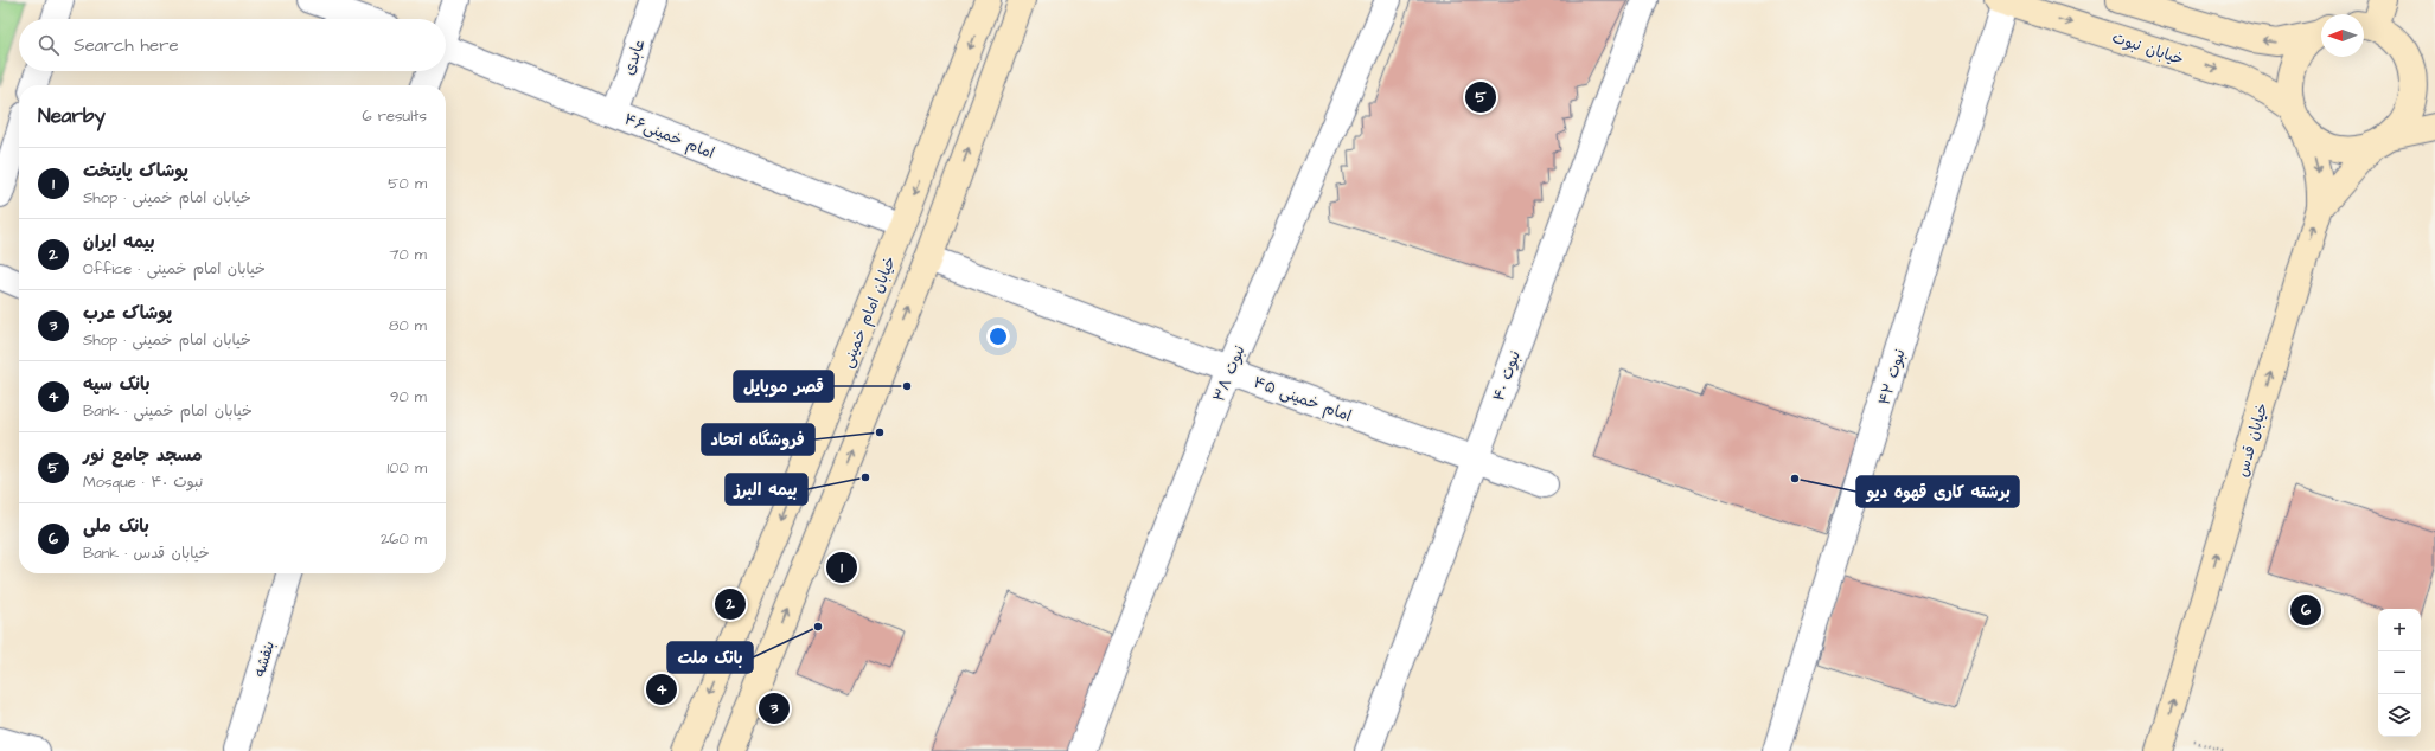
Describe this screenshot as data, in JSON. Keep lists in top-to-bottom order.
{
  "streets": {
    "main road": ["خیابان نبوت", "خیابان امام خمینی", "خیابان قدس"],
    "street": [
      "عابدی",
      "امام خمینی۴۶",
      "نبوت ۳۸",
      "نبوت ۴۰",
      "نبوت ۴۲",
      "امام خمینی ۴۵",
      "بنفشه"
    ]
  },
  "crossings": [
    ["خیابان نبوت", "نبوت ۴۲"],
    ["خیابان نبوت", "خیابان قدس"],
    ["عابدی", "امام خمینی۴۶"],
    ["امام خمینی۴۶", "خیابان امام خمینی"],
    ["نبوت ۳۸", "امام خمینی ۴۵"],
    ["نبوت ۴۰", "امام خمینی ۴۵"]
  ],
  "places": [
    "قصر موبایل",
    "فروشگاه اتحاد",
    "بیمه البرز",
    "برشته کاری قهوه دیو",
    "بانک ملت"
  ],
  "north": "left",
  "page": {
    "search": "Search here",
    "pins": [
      "5",
      "1",
      "2",
      "6",
      "4",
      "3"
    ],
    "heading": ["Nearby", "6 results"],
    "list": [
      {
        "mark": "1",
        "name": "پوشاک پایتخت",
        "note": "Shop · خیابان امام خمینی",
        "value": "50 m"
      },
      {
        "mark": "2",
        "name": "بیمه ایران",
        "note": "Office · خیابان امام خمینی",
        "value": "70 m"
      },
      {
        "mark": "3",
        "name": "پوشاک عرب",
        "note": "Shop · خیابان امام خمینی",
        "value": "80 m"
      },
      {
        "mark": "4",
        "name": "بانک سپه",
        "note": "Bank · خیابان امام خمینی",
        "value": "90 m"
      },
      {
        "mark": "5",
        "name": "مسجد جامع نور",
        "note": "Mosque · نبوت ۴۰",
        "value": "100 m"
      },
      {
        "mark": "6",
        "name": "بانک ملی",
        "note": "Bank · خیابان قدس",
        "value": "260 m"
      }
    ],
    "map_buttons": ["+", "−"]
  }
}
